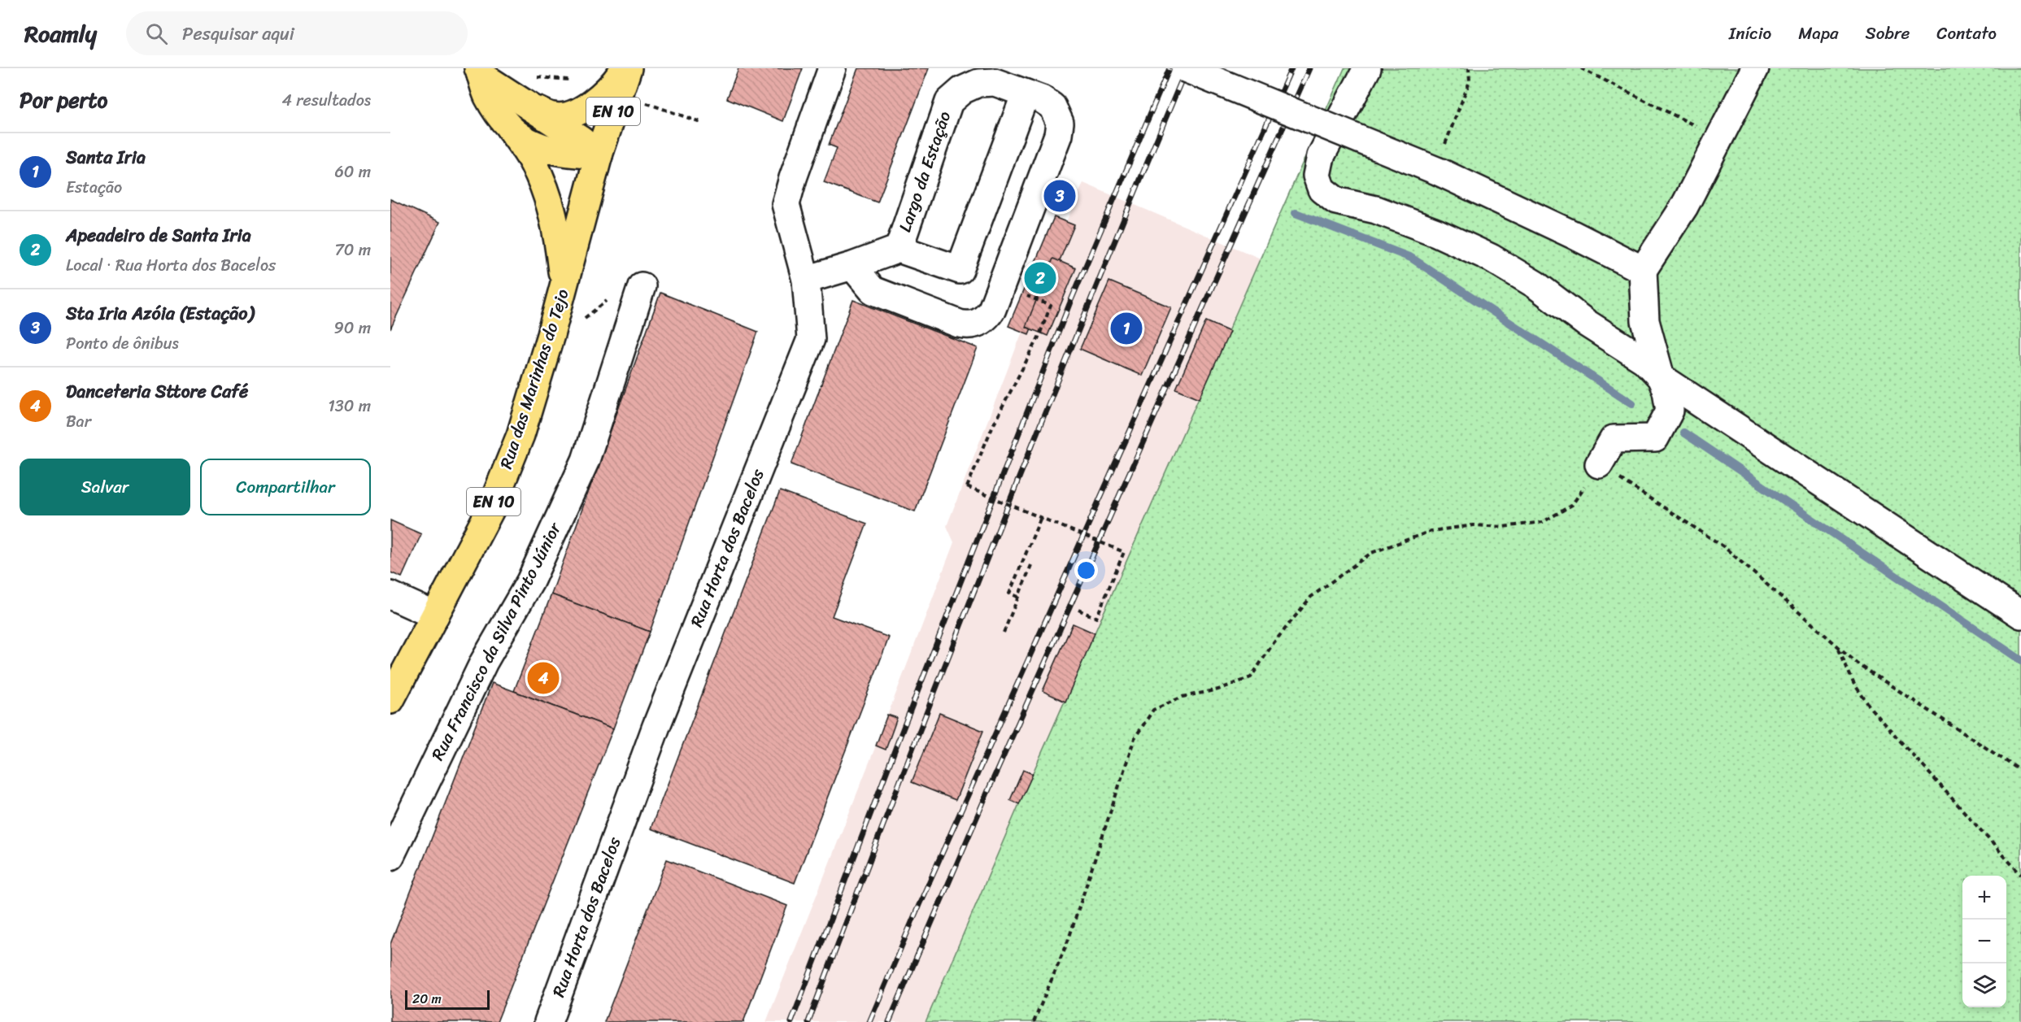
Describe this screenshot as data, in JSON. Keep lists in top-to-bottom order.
{
  "streets": {
    "main road": ["EN 10", "Rua das Marinhas do Tejo"],
    "street": ["Largo da Estação", "Rua Horta dos Bacelos", "Rua Francisco da Silva Pinto Júnior"]
  },
  "crossings": [
    ["Largo da Estação", "Rua Horta dos Bacelos"]
  ],
  "scale_bar": "20 m",
  "page": {
    "header": "Roamly",
    "search": "Pesquisar aqui",
    "nav": [
      "Início",
      "Mapa",
      "Sobre",
      "Contato"
    ],
    "heading": ["Por perto", "4 resultados"],
    "list": [
      {
        "mark": "1",
        "name": "Santa Iria",
        "note": "Estação",
        "value": "60 m"
      },
      {
        "mark": "2",
        "name": "Apeadeiro de Santa Iria",
        "note": "Local · Rua Horta dos Bacelos",
        "value": "70 m"
      },
      {
        "mark": "3",
        "name": "Sta Iria Azóia (Estação)",
        "note": "Ponto de ônibus",
        "value": "90 m"
      },
      {
        "mark": "4",
        "name": "Danceteria Sttore Café",
        "note": "Bar",
        "value": "130 m"
      }
    ],
    "pins": [
      "3",
      "2",
      "1",
      "4"
    ],
    "buttons": ["Salvar", "Compartilhar"],
    "map_buttons": ["+", "−"],
    "scale": "20 m"
  }
}
